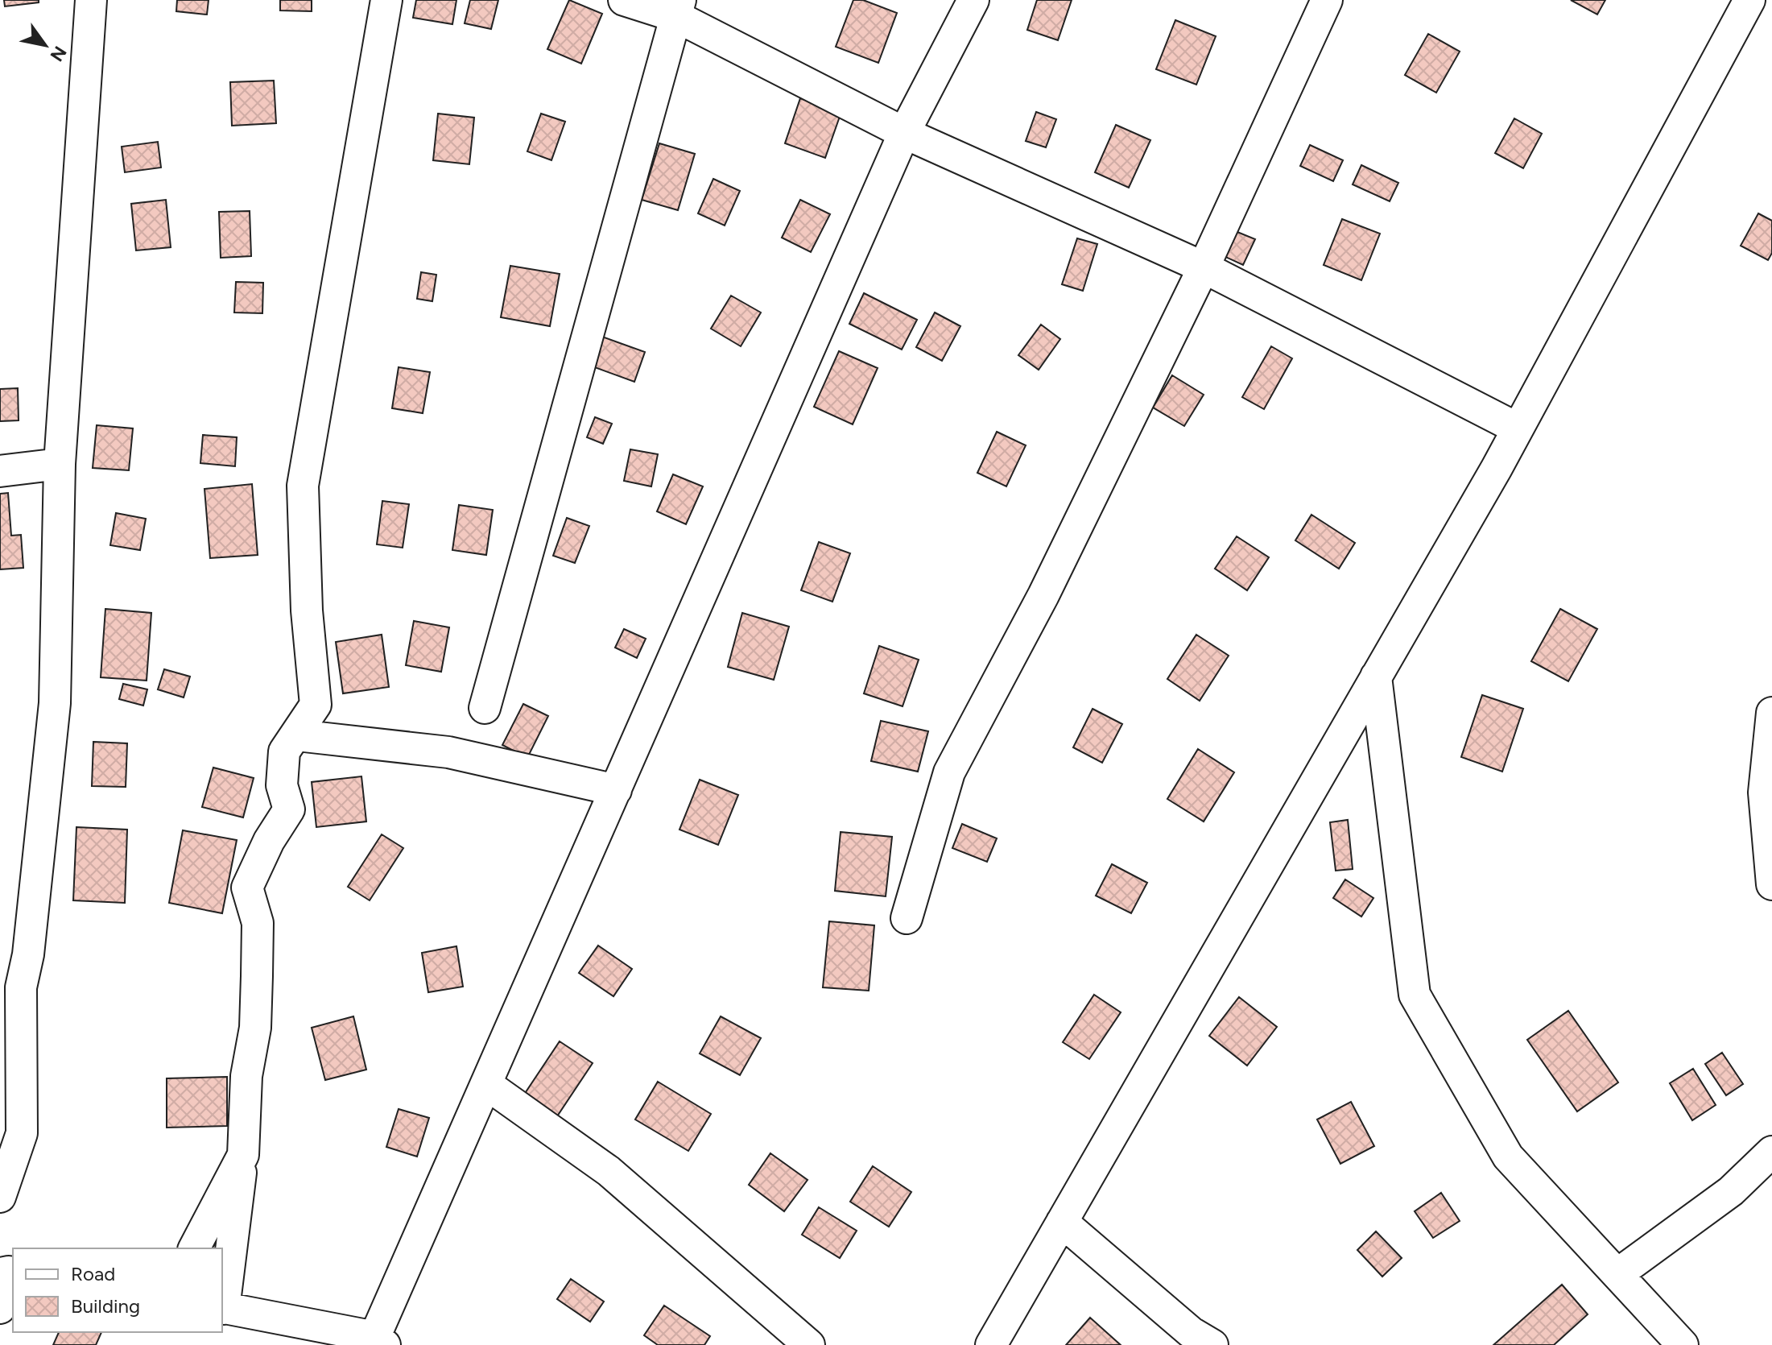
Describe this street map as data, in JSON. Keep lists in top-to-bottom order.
{
  "legend": ["Road", "Building"],
  "north": "bottom right"
}
